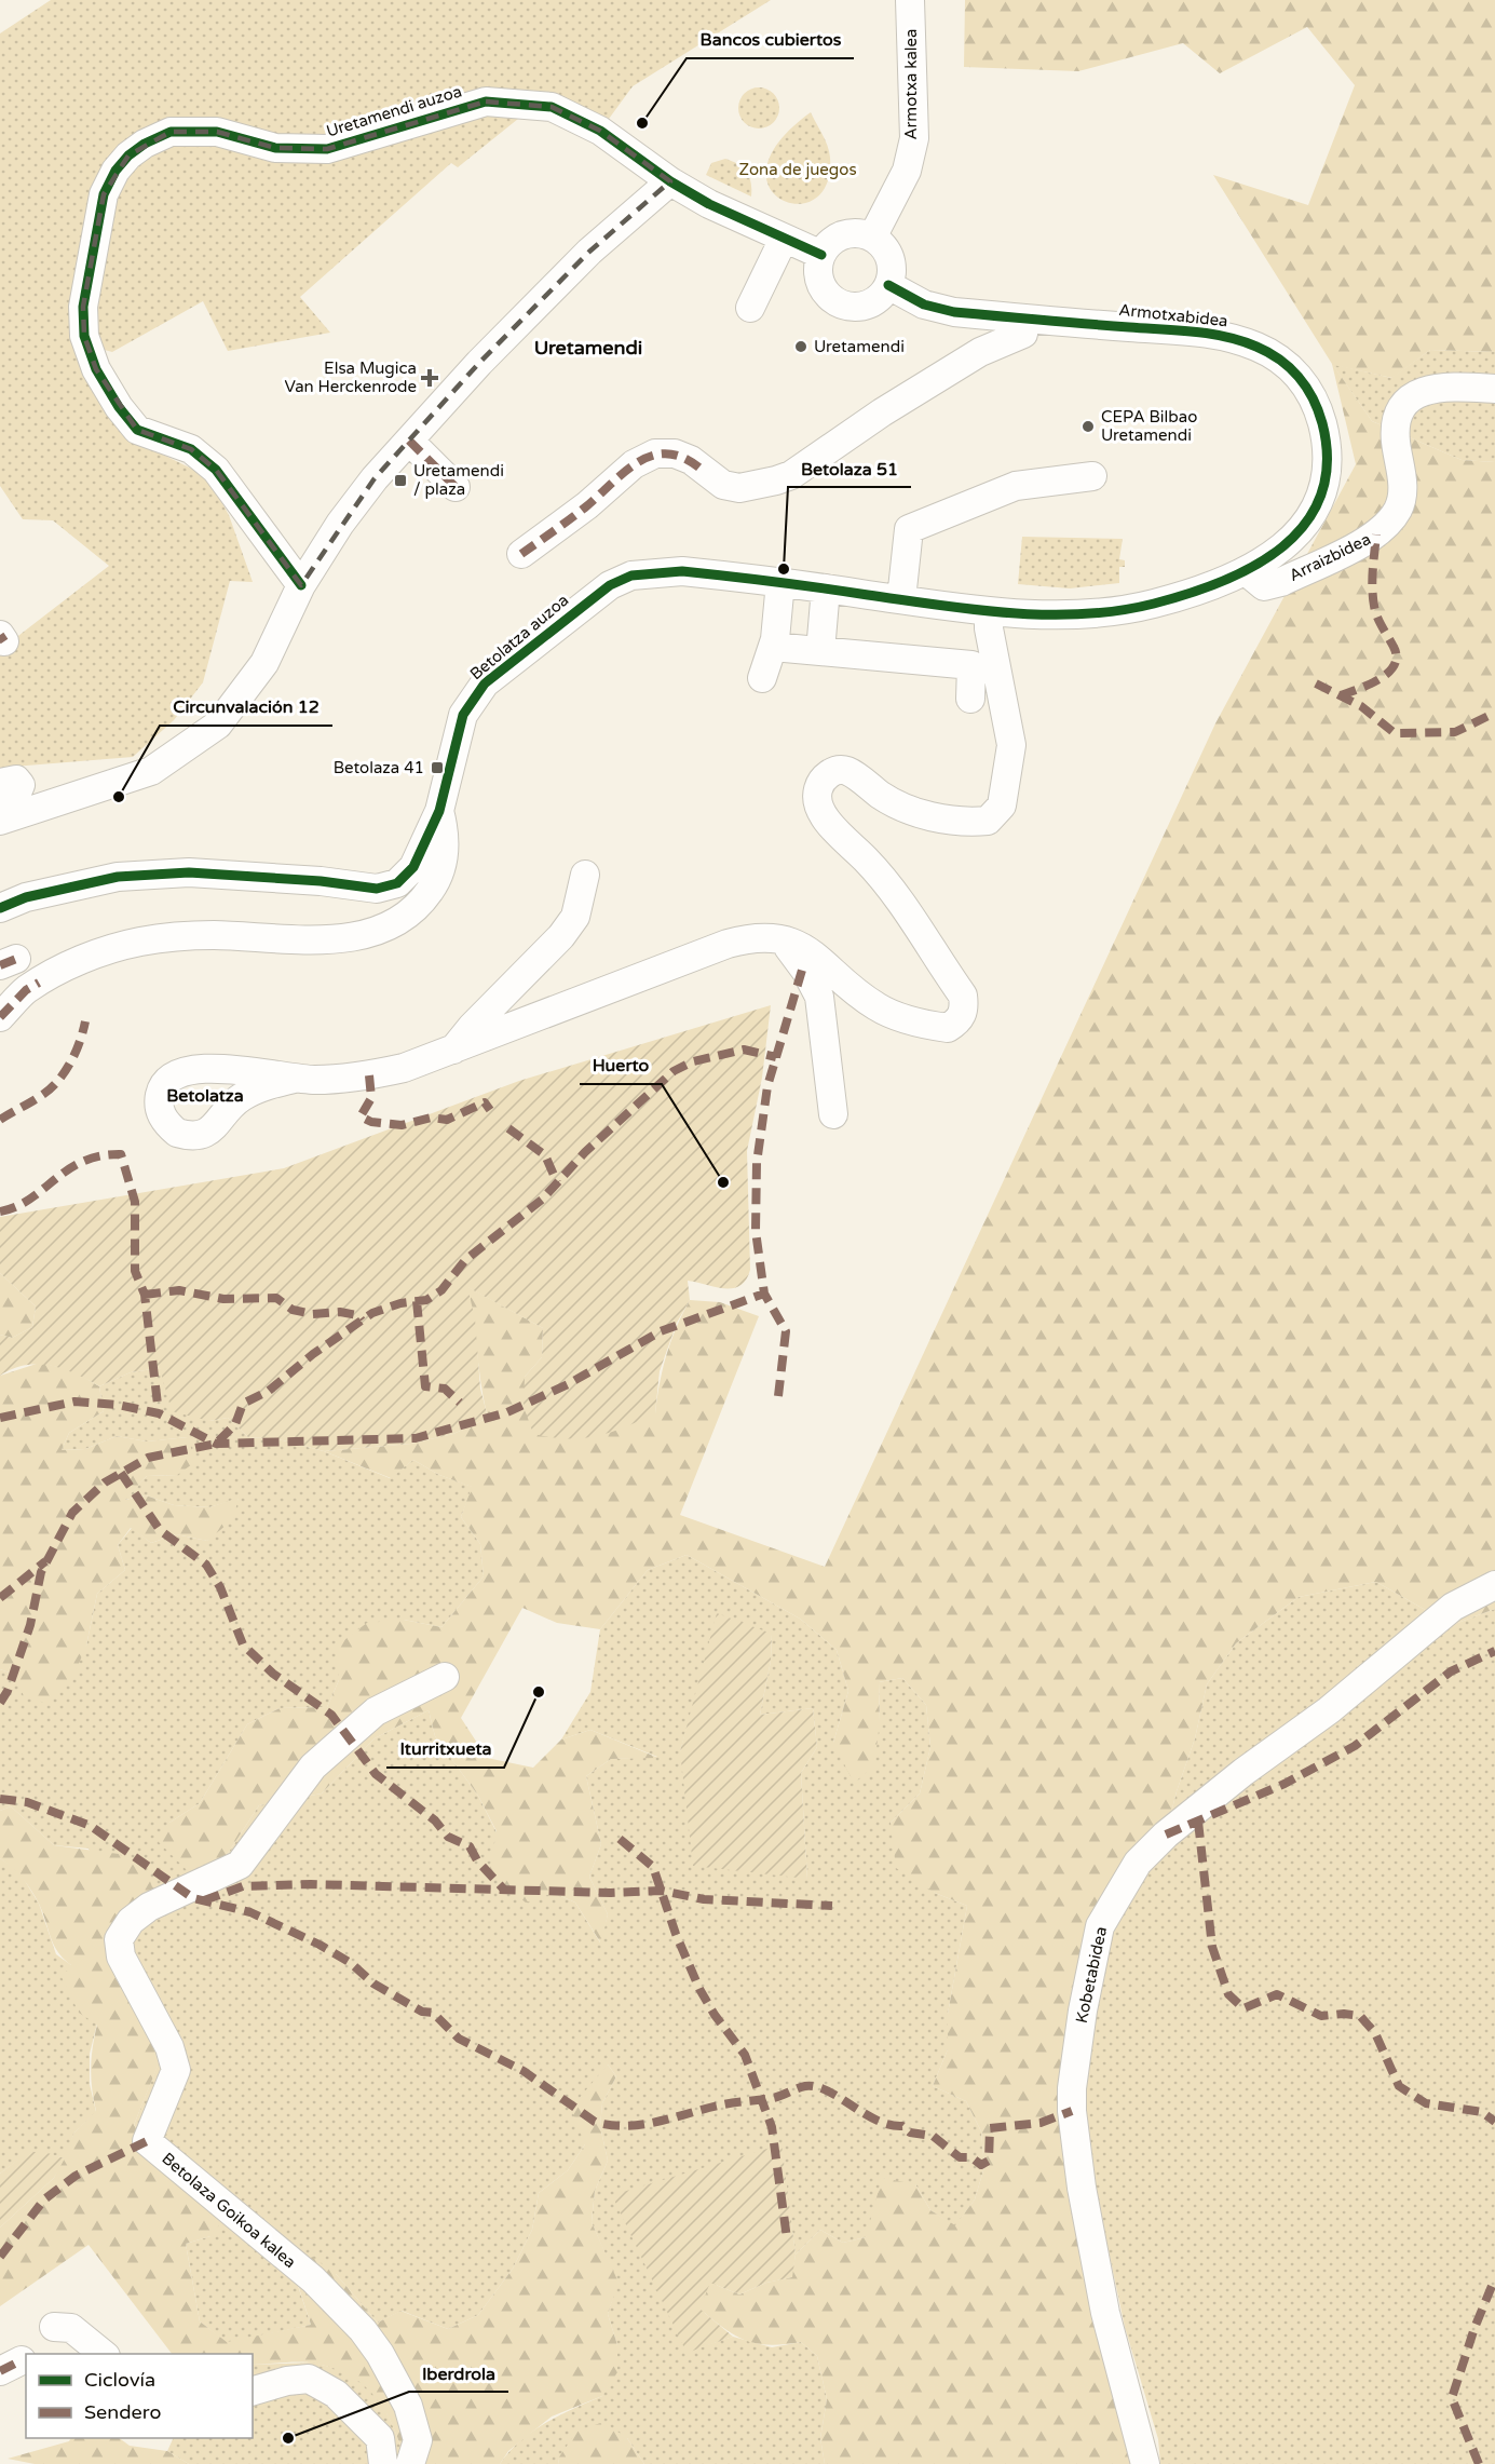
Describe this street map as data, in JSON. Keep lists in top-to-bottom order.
{
  "streets": {
    "street": [
      "Armotxa kalea",
      "Uretamendi auzoa",
      "Armotxabidea",
      "Arraizbidea",
      "Betolatza auzoa",
      "Kobetabidea",
      "Betolaza Goikoa kalea"
    ]
  },
  "crossings": [
    ["Armotxa kalea", "Uretamendi auzoa"],
    ["Armotxa kalea", "Armotxabidea"],
    ["Uretamendi auzoa", "Armotxabidea"],
    ["Armotxabidea", "Arraizbidea"],
    ["Armotxabidea", "Betolatza auzoa"]
  ],
  "districts": ["Uretamendi", "Betolatza"],
  "parks": ["Zona de juegos"],
  "places": {
    "other": [
      "Bancos cubiertos",
      "Uretamendi",
      "CEPA Bilbao Uretamendi",
      "Betolaza 51",
      "Circunvalación 12",
      "Huerto",
      "Iturritxueta",
      "Iberdrola"
    ],
    "health": ["Elsa Mugica Van Herckenrode"],
    "transit": ["Uretamendi / plaza", "Betolaza 41"]
  },
  "legend": ["Ciclovía", "Sendero"]
}
